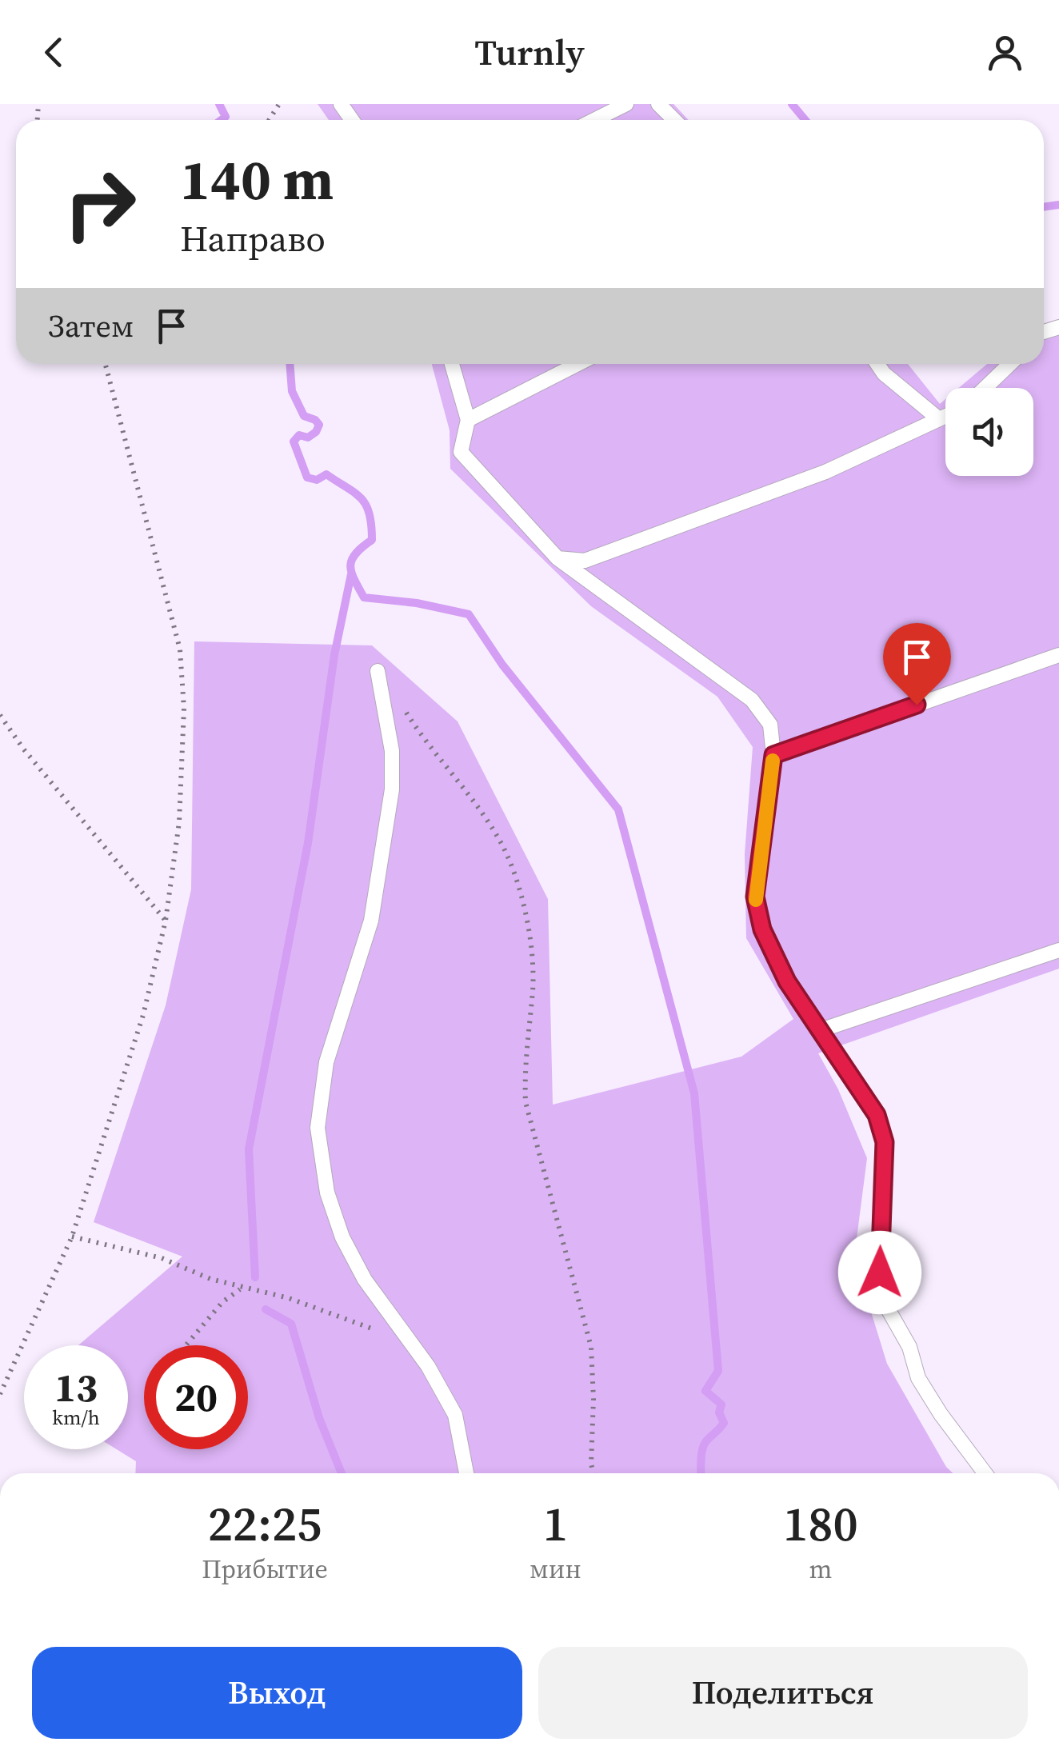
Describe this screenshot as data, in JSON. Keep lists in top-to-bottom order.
{
  "page": {
    "header": "Turnly",
    "turn": ["140 m", "Направо"],
    "then": "Затем",
    "speed": "13 km/h",
    "limit": "20",
    "eta": [
      "22:25",
      "Прибытие",
      "1",
      "мин",
      "180",
      "m"
    ],
    "buttons": ["Выход", "Поделиться"]
  }
}
